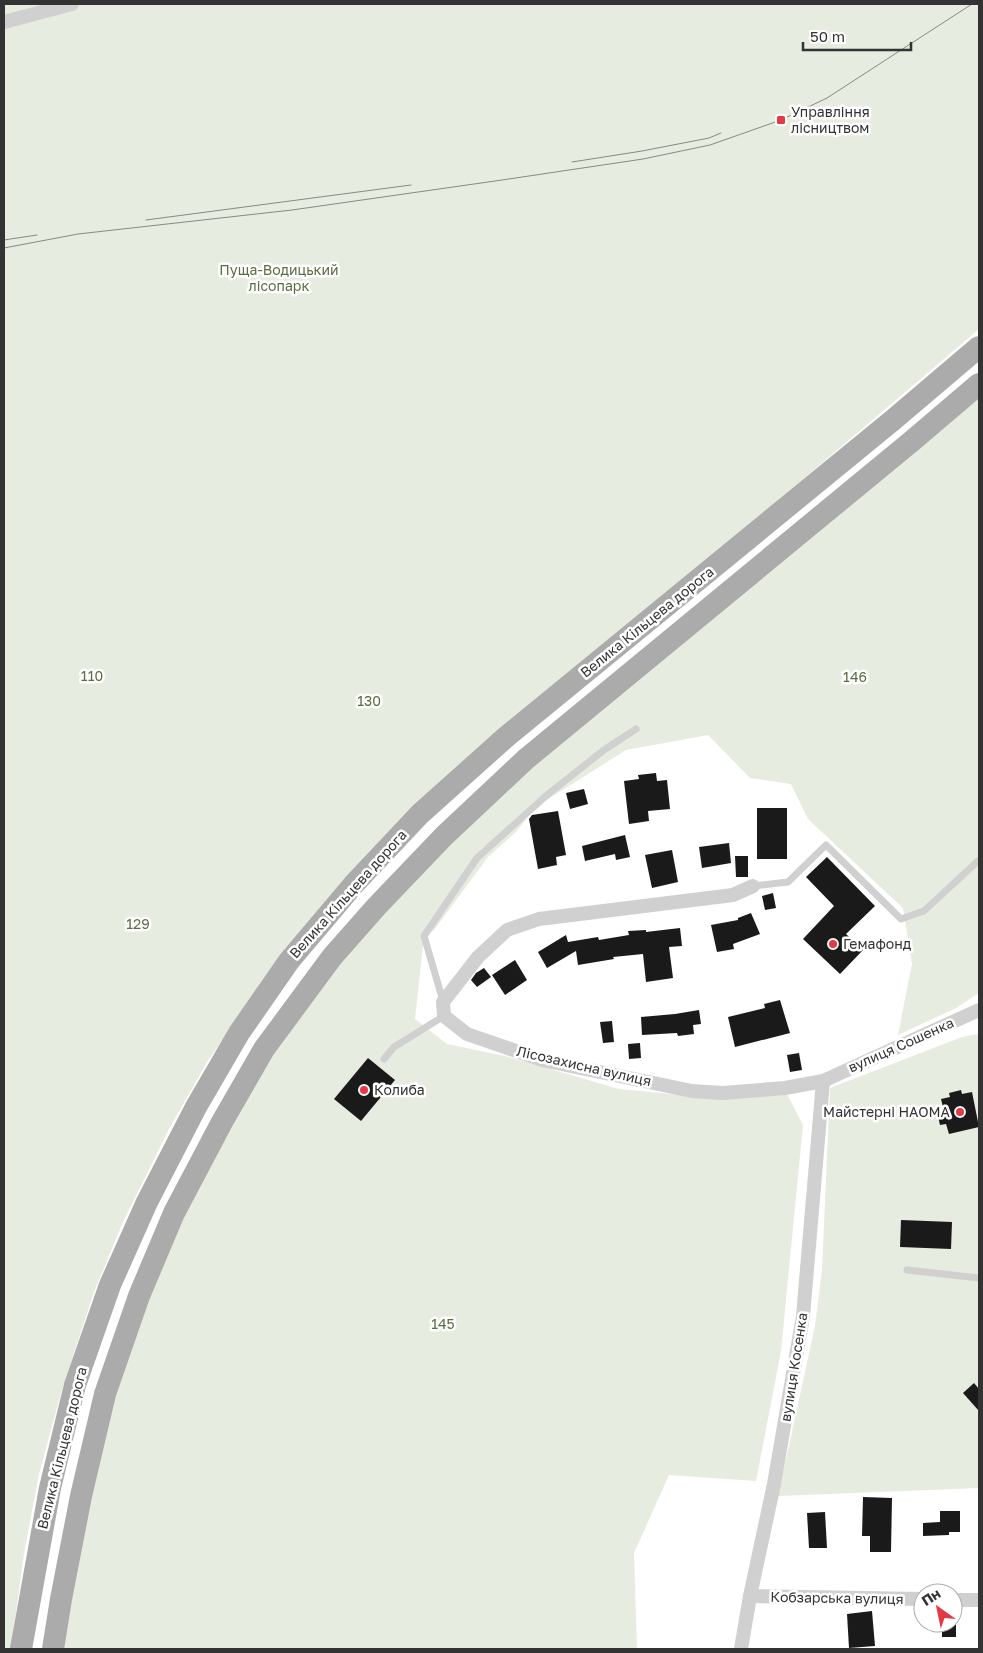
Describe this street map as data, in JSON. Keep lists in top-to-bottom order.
{
  "streets": {
    "main road": ["Велика Кільцева дорога"],
    "street": [
      "вулиця Сошенка",
      "Лісозахисна вулиця",
      "вулиця Косенка",
      "Кобзарська вулиця"
    ]
  },
  "crossings": [
    ["вулиця Сошенка", "Лісозахисна вулиця"],
    ["вулиця Сошенка", "вулиця Косенка"],
    ["Лісозахисна вулиця", "вулиця Косенка"],
    ["вулиця Косенка", "Кобзарська вулиця"]
  ],
  "parks": [
    "Пуща-Водицький лісопарк",
    "110",
    "146",
    "130",
    "129",
    "145"
  ],
  "places": {
    "transit": ["Управління лісництвом"],
    "other": ["Гемафонд", "Колиба", "Майстерні НАОМА"]
  },
  "scale_bar": "50 m",
  "north": "top left"
}
